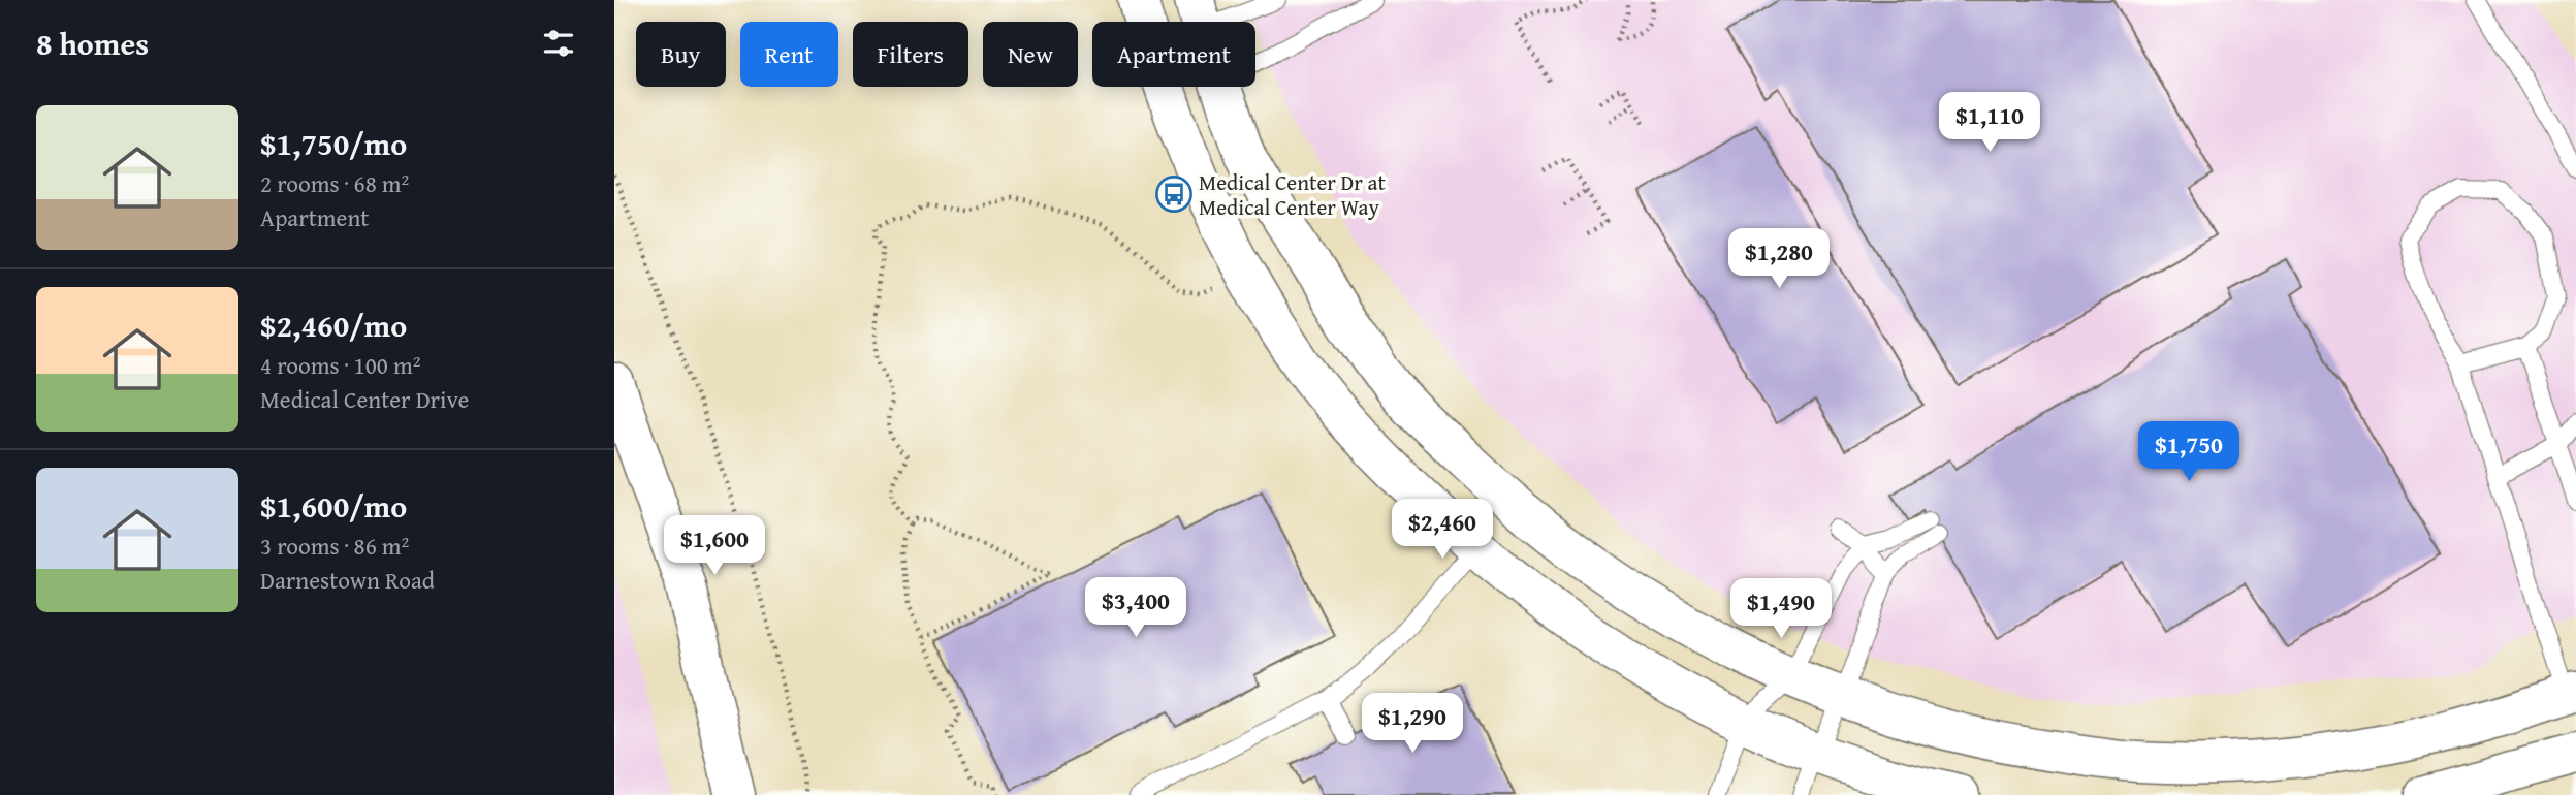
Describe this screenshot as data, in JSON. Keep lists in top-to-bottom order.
{
  "places": {
    "bus stop": ["Medical Center Dr at Medical Center Way"]
  },
  "page": {
    "heading": "8 homes",
    "chip": [
      "Buy",
      "Rent",
      "Filters",
      "New",
      "Apartment"
    ],
    "list": [
      {
        "name": "$1,750/mo",
        "note": "2 rooms · 68 m² · Apartment"
      },
      {
        "name": "$2,460/mo",
        "note": "4 rooms · 100 m² · Medical Center Drive"
      },
      {
        "name": "$1,600/mo",
        "note": "3 rooms · 86 m² · Darnestown Road"
      }
    ],
    "price": [
      "$1,110",
      "$1,280",
      "$1,750",
      "$2,460",
      "$1,600",
      "$3,400",
      "$1,490",
      "$1,290"
    ]
  }
}
